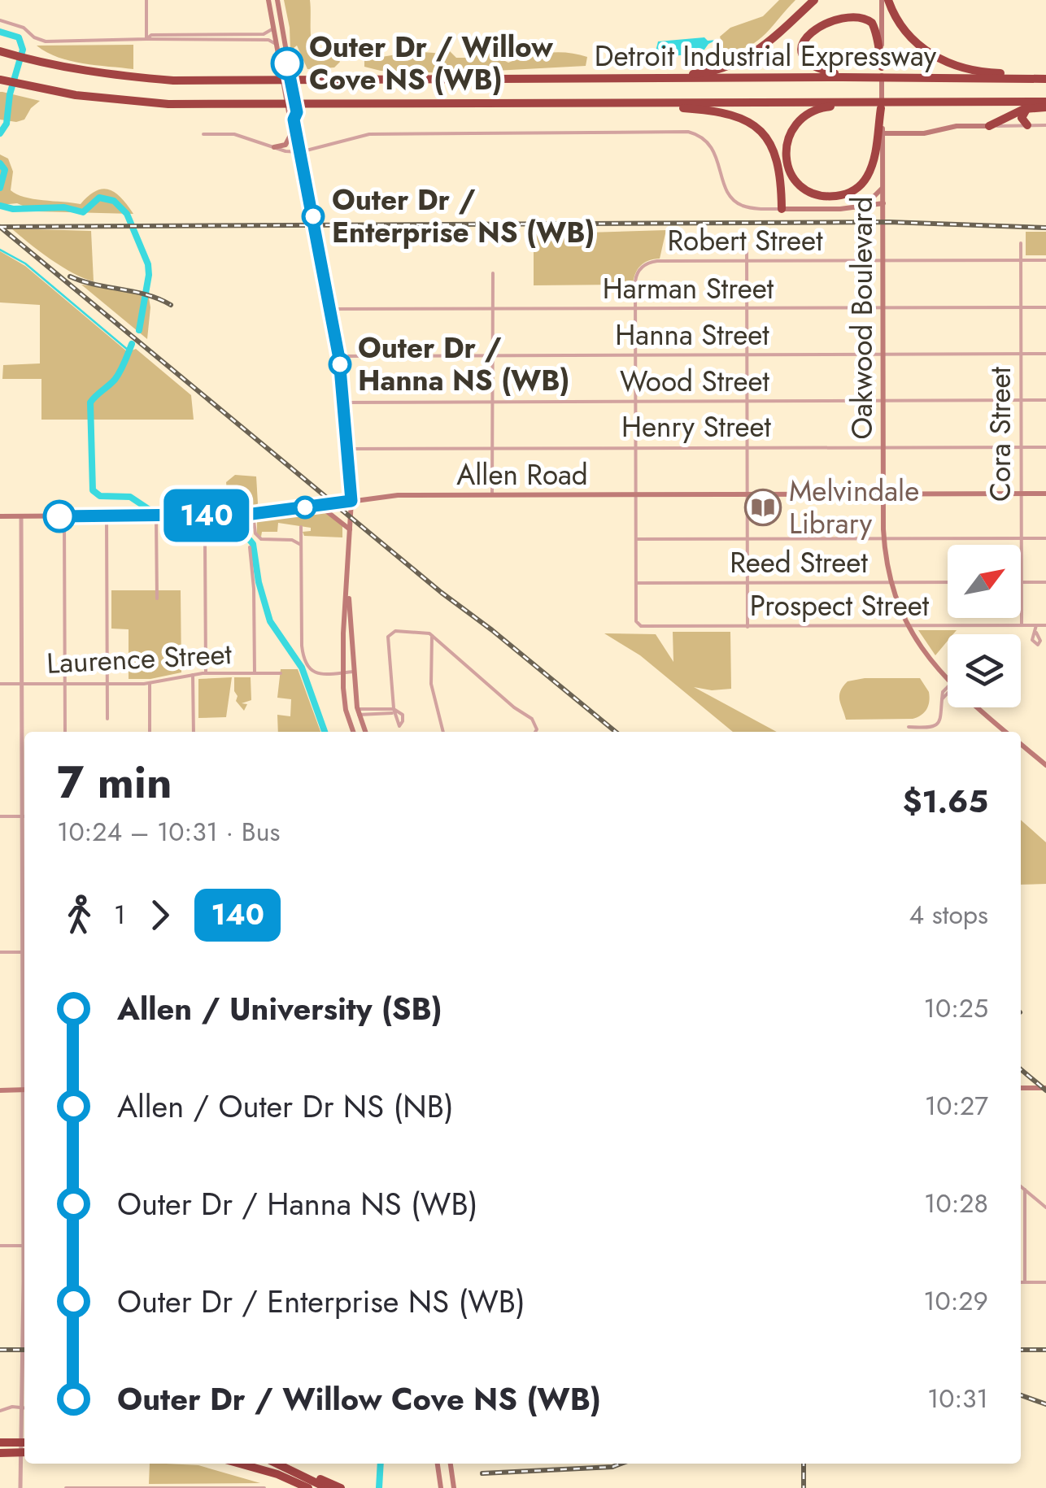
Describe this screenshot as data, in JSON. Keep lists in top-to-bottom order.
{
  "streets": {
    "highway": ["Detroit Industrial Expressway"],
    "main road": ["Oakwood Boulevard", "Allen Road"],
    "street": [
      "Robert Street",
      "Harman Street",
      "Hanna Street",
      "Wood Street",
      "Henry Street",
      "Cora Street",
      "Reed Street",
      "Prospect Street",
      "Laurence Street"
    ]
  },
  "crossings": [
    ["Detroit Industrial Expressway", "Oakwood Boulevard"],
    ["Robert Street", "Harman Street"],
    ["Robert Street", "Oakwood Boulevard"],
    ["Robert Street", "Cora Street"],
    ["Harman Street", "Oakwood Boulevard"],
    ["Harman Street", "Cora Street"],
    ["Oakwood Boulevard", "Hanna Street"],
    ["Oakwood Boulevard", "Wood Street"],
    ["Oakwood Boulevard", "Henry Street"],
    ["Oakwood Boulevard", "Allen Road"],
    ["Oakwood Boulevard", "Reed Street"],
    ["Oakwood Boulevard", "Prospect Street"],
    ["Hanna Street", "Cora Street"],
    ["Wood Street", "Cora Street"],
    ["Henry Street", "Cora Street"],
    ["Cora Street", "Allen Road"],
    ["Cora Street", "Prospect Street"],
    ["Reed Street", "Prospect Street"]
  ],
  "places": {
    "other": ["Outer Dr / Willow Cove NS (WB)", "Outer Dr / Enterprise NS (WB)", "Outer Dr / Hanna NS (WB)"],
    "library": ["Melvindale Library"]
  },
  "lines": ["bus line 140"],
  "north": "top right",
  "page": {
    "on_map": "140",
    "heading": ["7 min", "10:24 – 10:31 · Bus", "$1.65"],
    "legs": ["1", "140", "4 stops"],
    "list": [
      {
        "name": "Allen / University (SB)",
        "value": "10:25"
      },
      {
        "name": "Allen / Outer Dr NS (NB)",
        "value": "10:27"
      },
      {
        "name": "Outer Dr / Hanna NS (WB)",
        "value": "10:28"
      },
      {
        "name": "Outer Dr / Enterprise NS (WB)",
        "value": "10:29"
      },
      {
        "name": "Outer Dr / Willow Cove NS (WB)",
        "value": "10:31"
      }
    ]
  }
}
